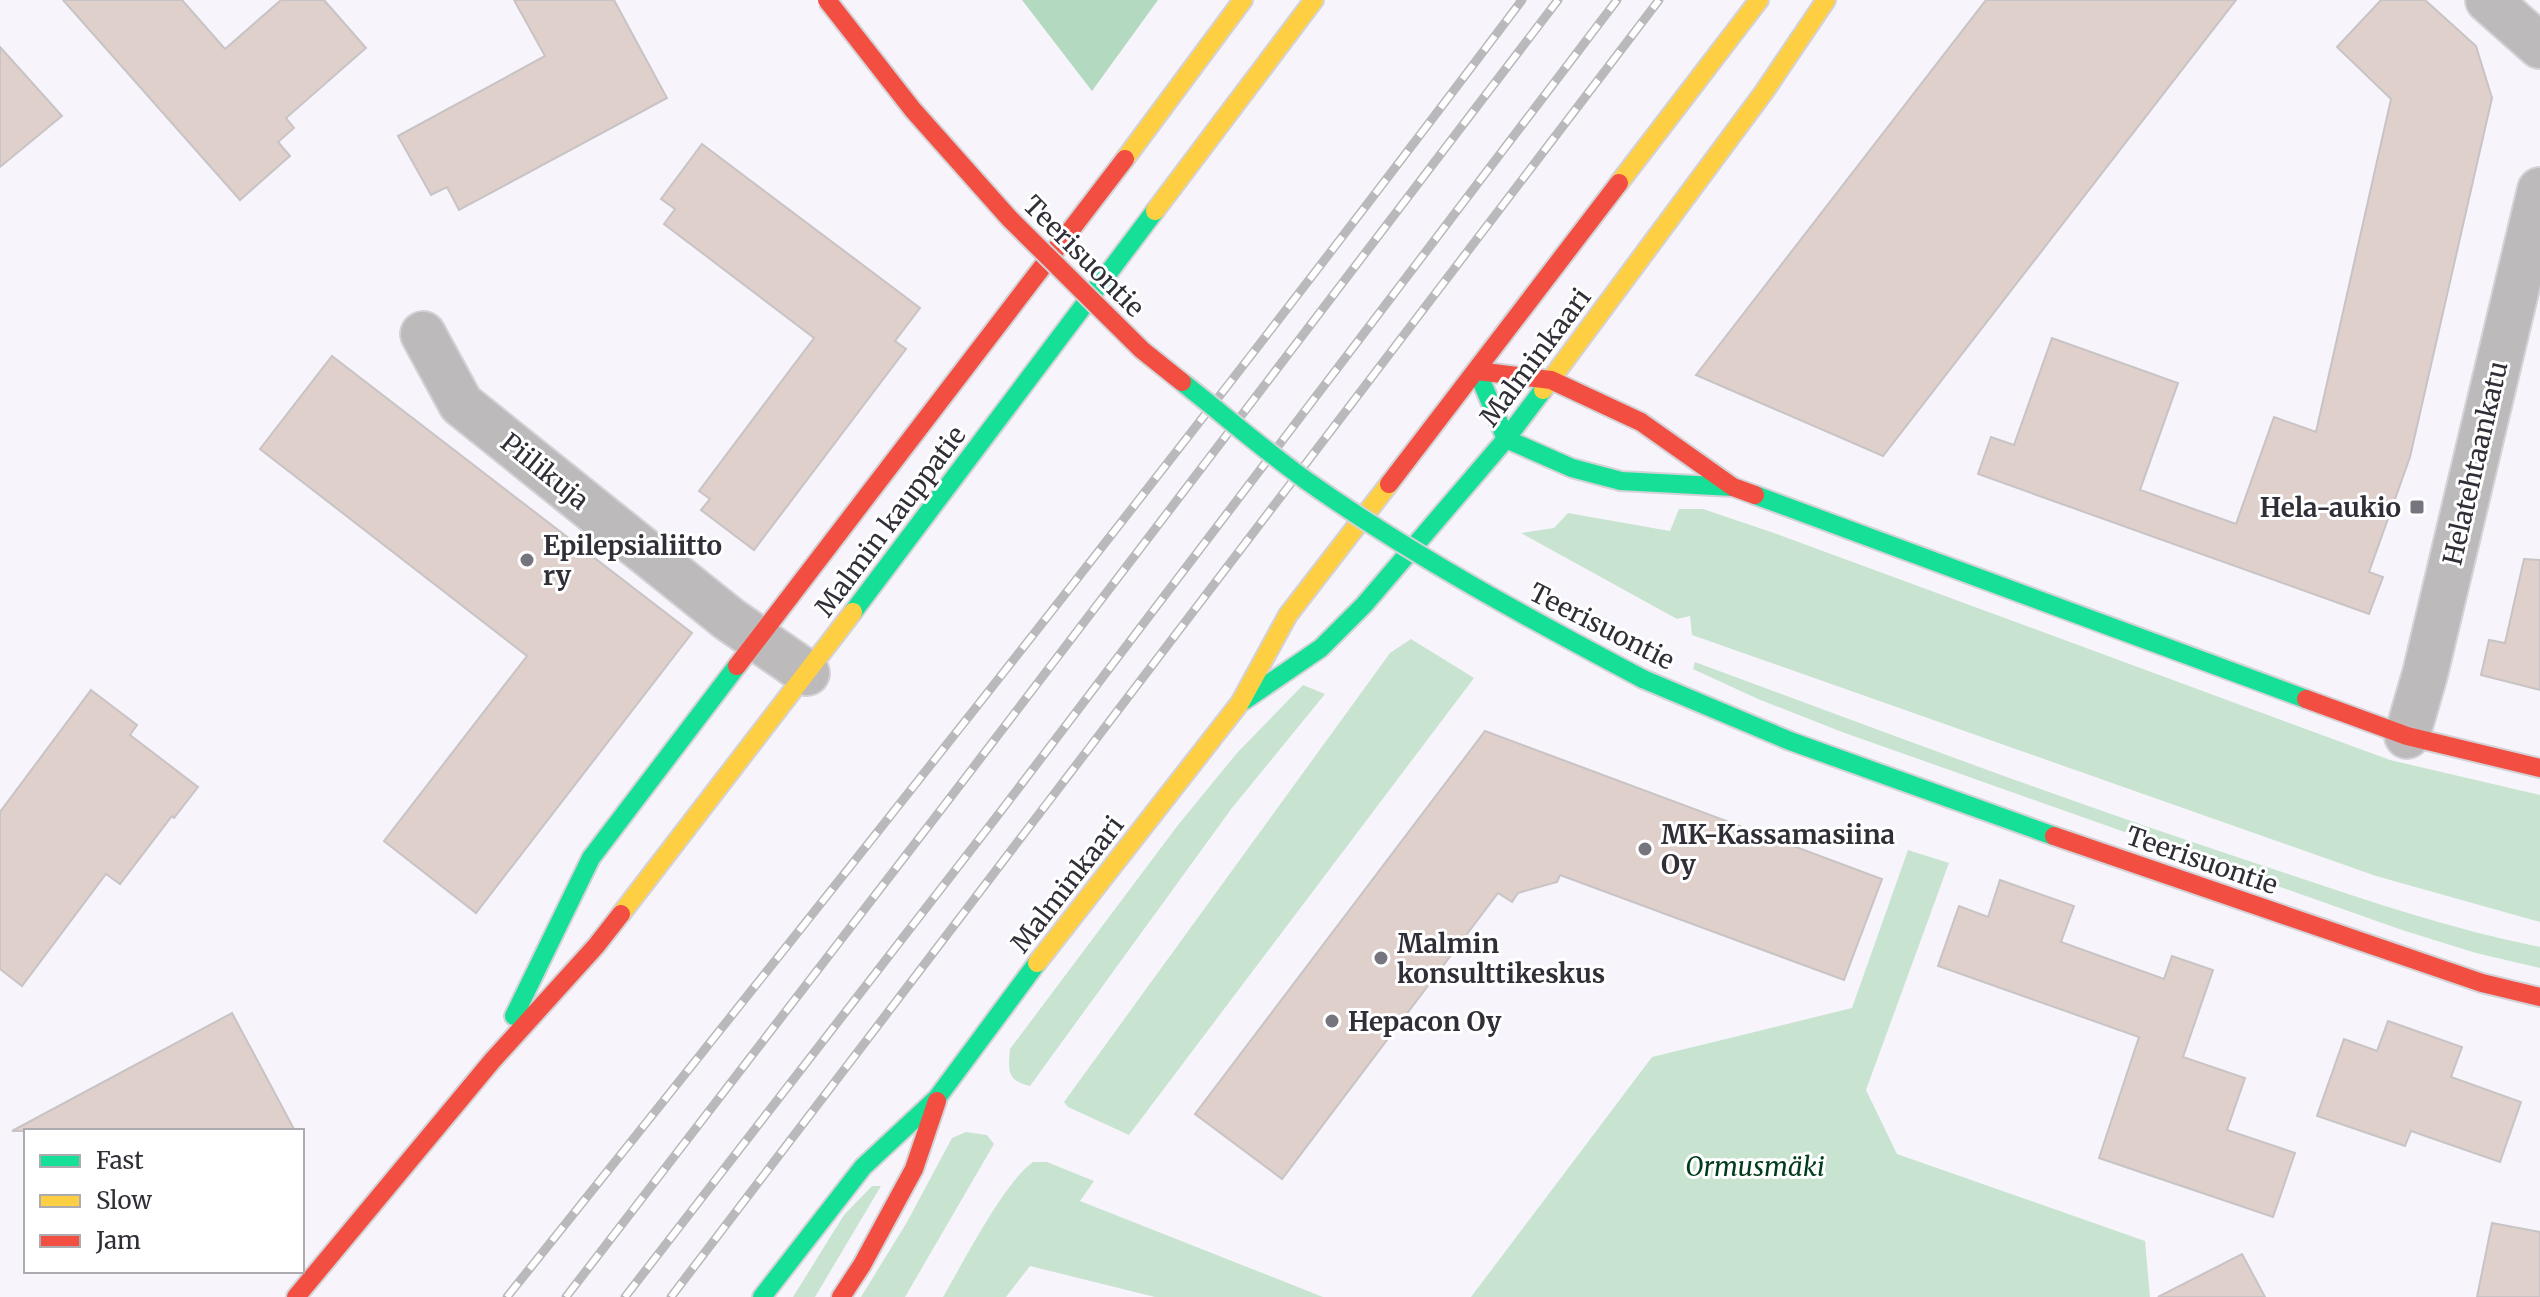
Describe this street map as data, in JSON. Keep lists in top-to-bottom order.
{
  "streets": {
    "main road": ["Teerisuontie", "Malminkaari", "Malmin kauppatie"],
    "street": ["Helatehtaankatu", "Piilikuja"]
  },
  "crossings": [
    ["Piilikuja", "Malmin kauppatie"]
  ],
  "parks": ["Ormusmäki"],
  "places": {
    "transit": ["Hela-aukio"],
    "other": [
      "Epilepsialiitto ry",
      "MK-Kassamasiina Oy",
      "Malmin konsulttikeskus",
      "Hepacon Oy"
    ]
  },
  "legend": ["Fast", "Slow", "Jam"]
}
